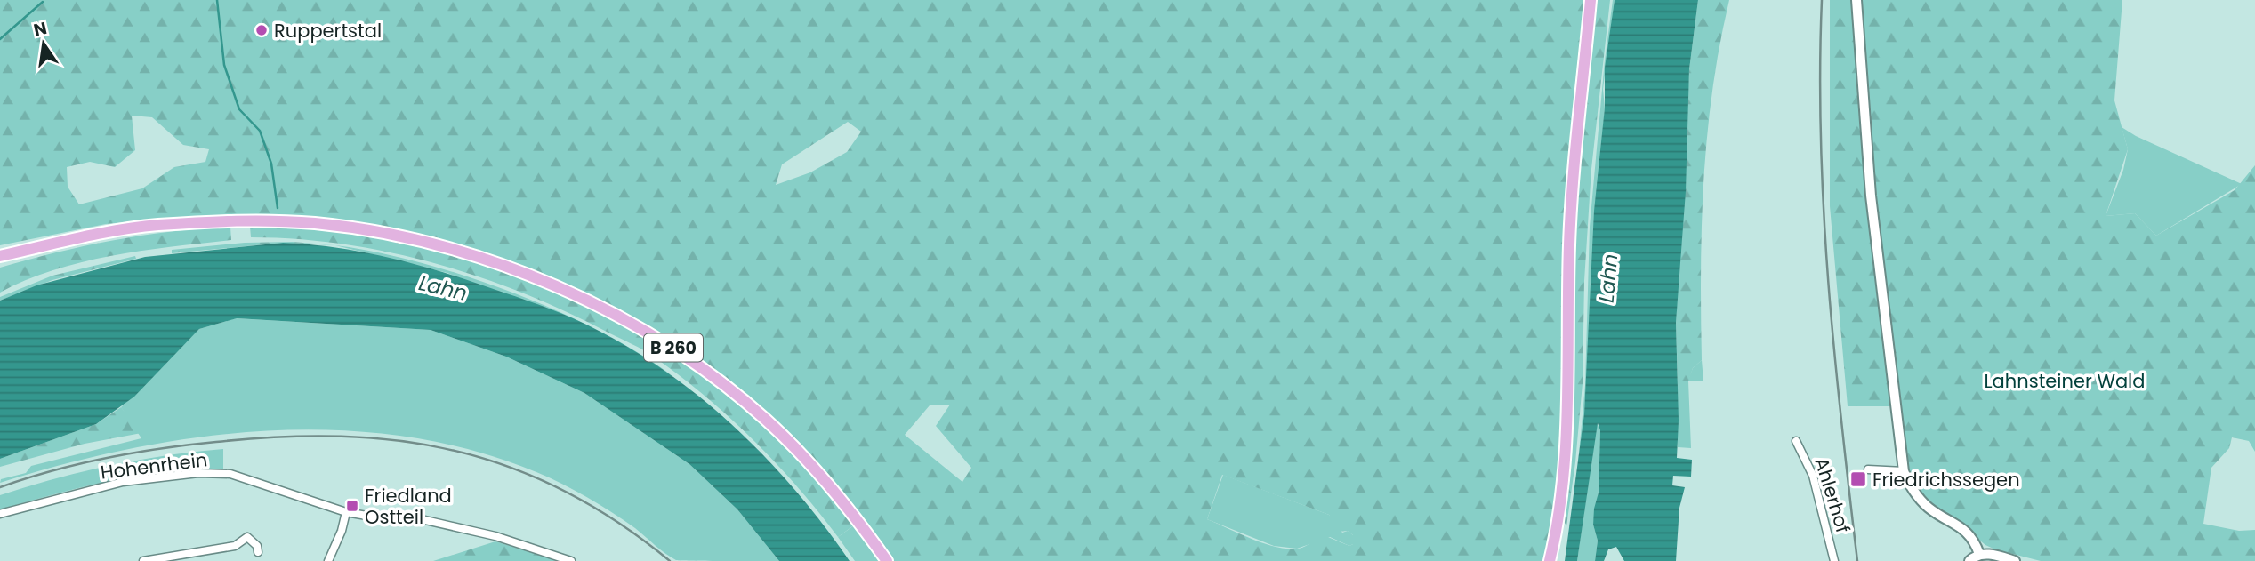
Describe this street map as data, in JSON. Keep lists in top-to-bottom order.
{
  "streets": {
    "main road": ["B 260"],
    "street": ["Hohenrhein", "Ahlerhof"]
  },
  "water": ["Lahn"],
  "parks": ["Lahnsteiner Wald"],
  "places": {
    "other": ["Ruppertstal"],
    "transit": ["Friedrichssegen", "Friedland Ostteil"]
  },
  "north": "top"
}
